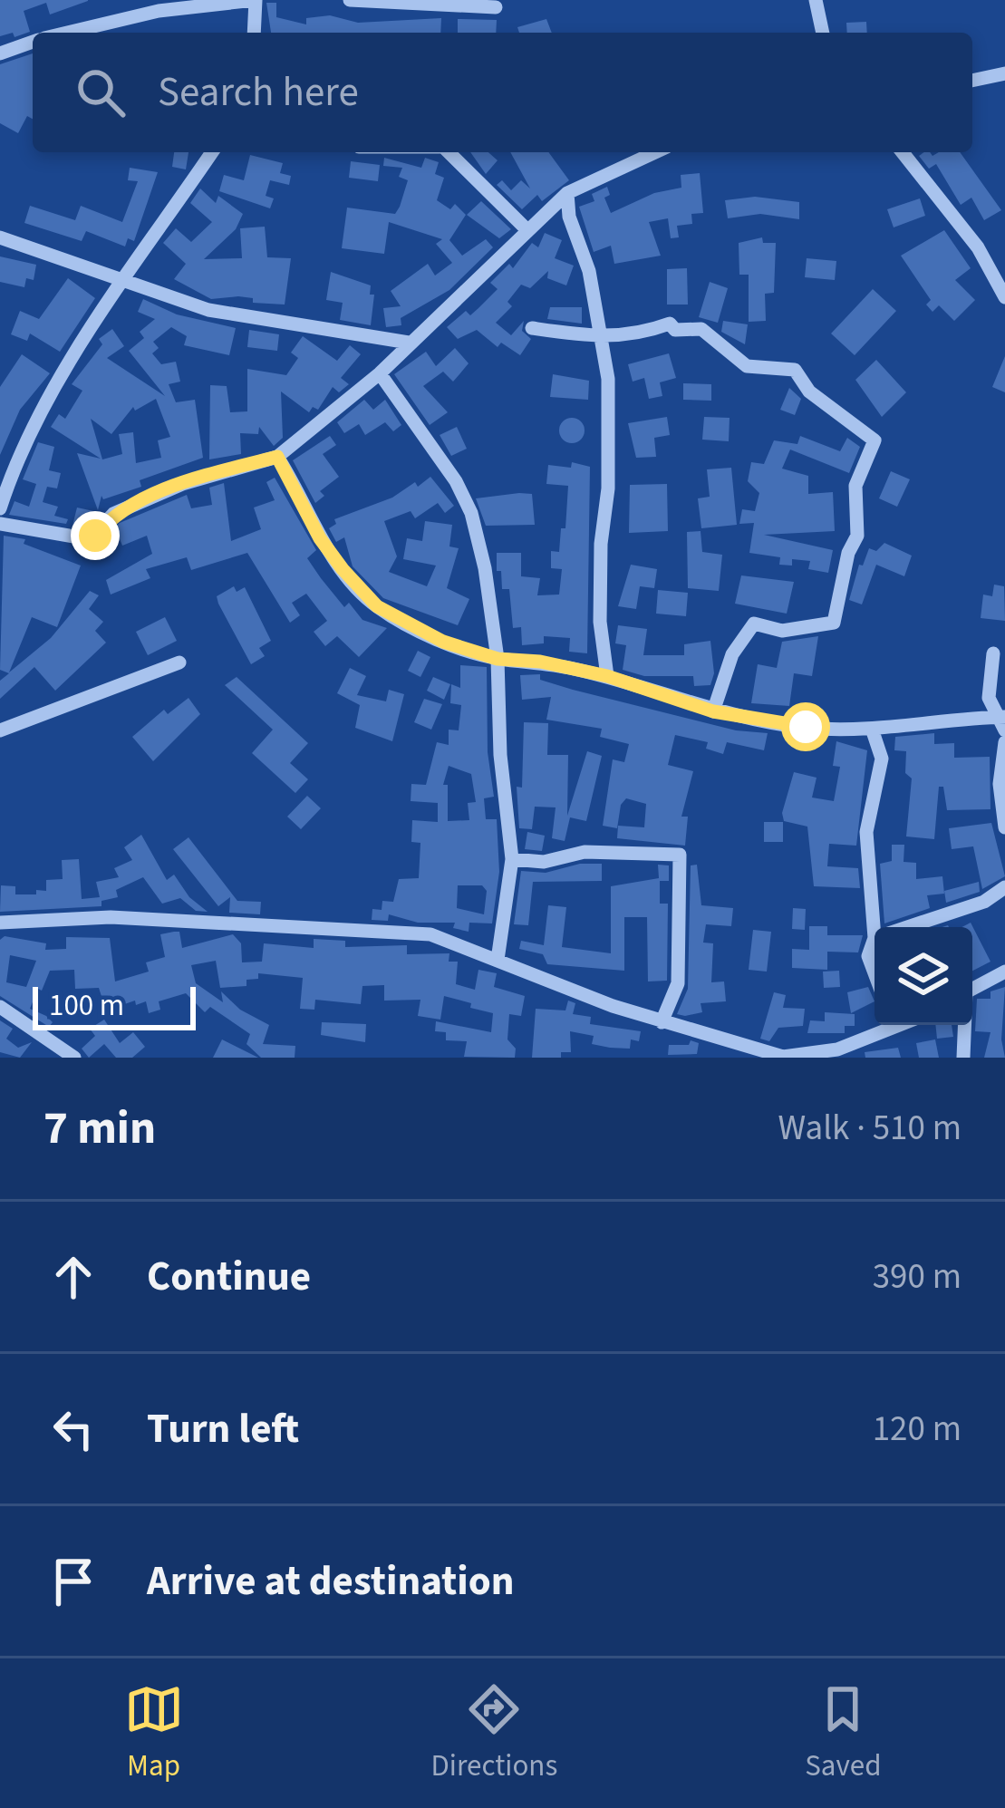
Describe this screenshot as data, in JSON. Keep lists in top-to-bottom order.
{
  "scale_bar": "100 m",
  "page": {
    "search": "Search here",
    "scale": "100 m",
    "heading": ["7 min", "Walk · 510 m"],
    "list": [
      ["Continue", "390 m"],
      ["Turn left", "120 m"],
      "Arrive at destination"
    ],
    "nav": ["Map", "Directions", "Saved"]
  }
}
